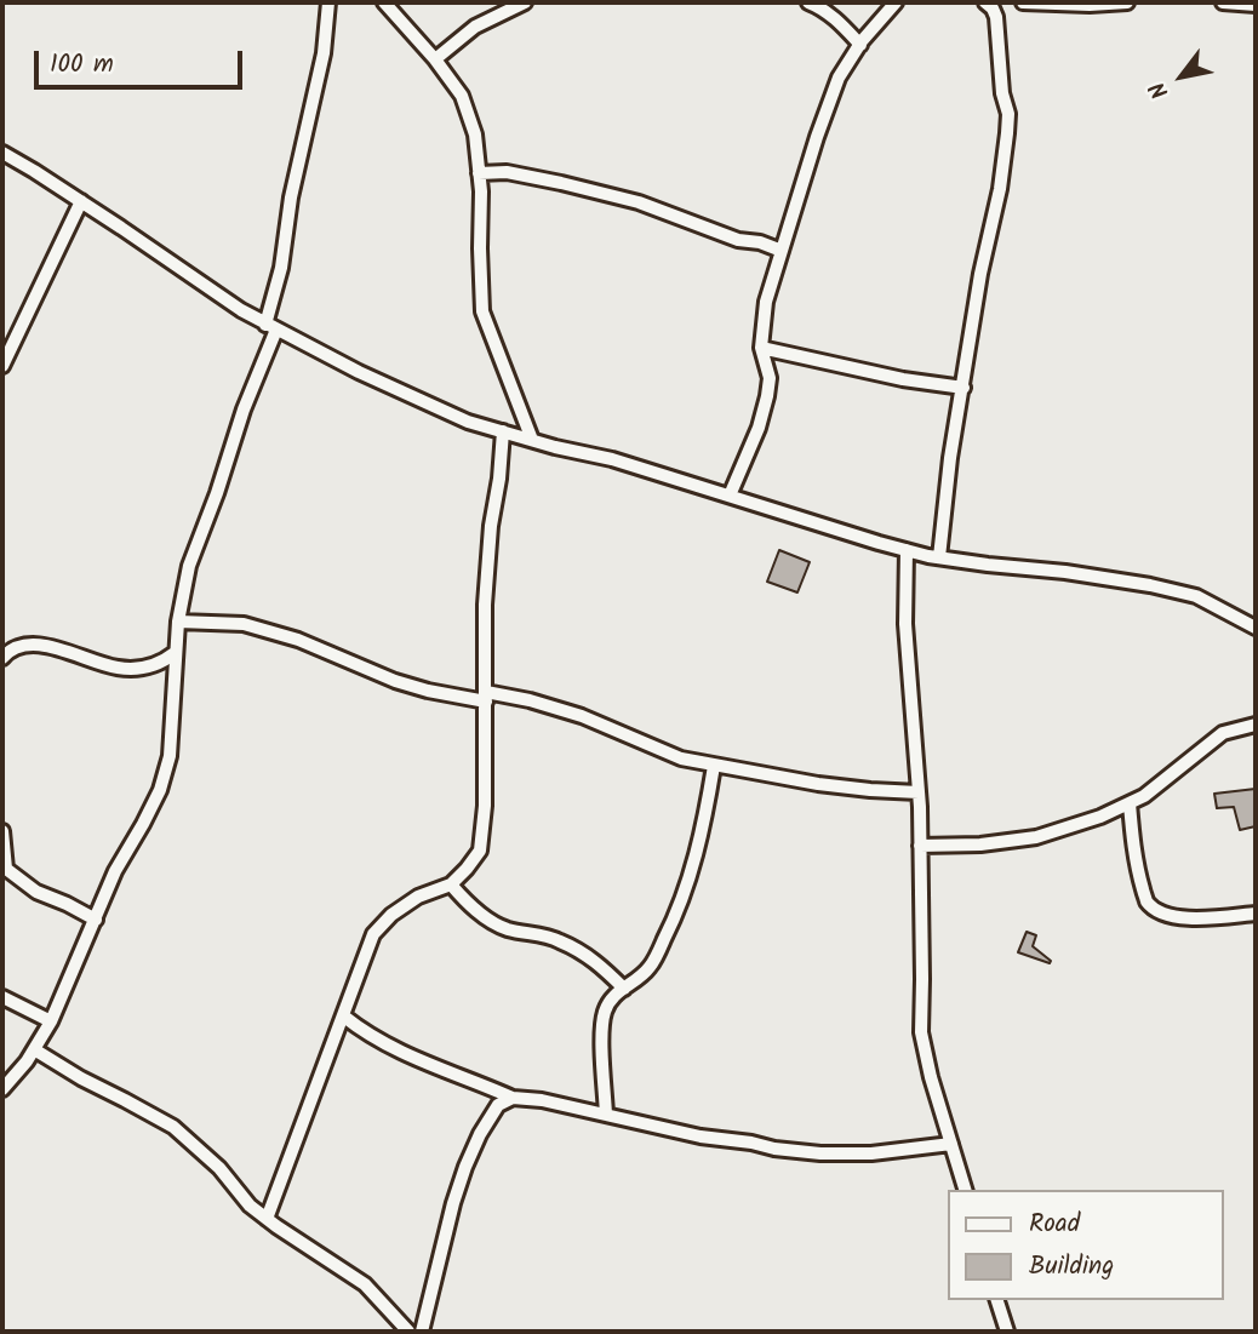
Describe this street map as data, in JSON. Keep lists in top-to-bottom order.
{
  "legend": ["Road", "Building"],
  "scale_bar": "100 m",
  "north": "bottom left"
}
